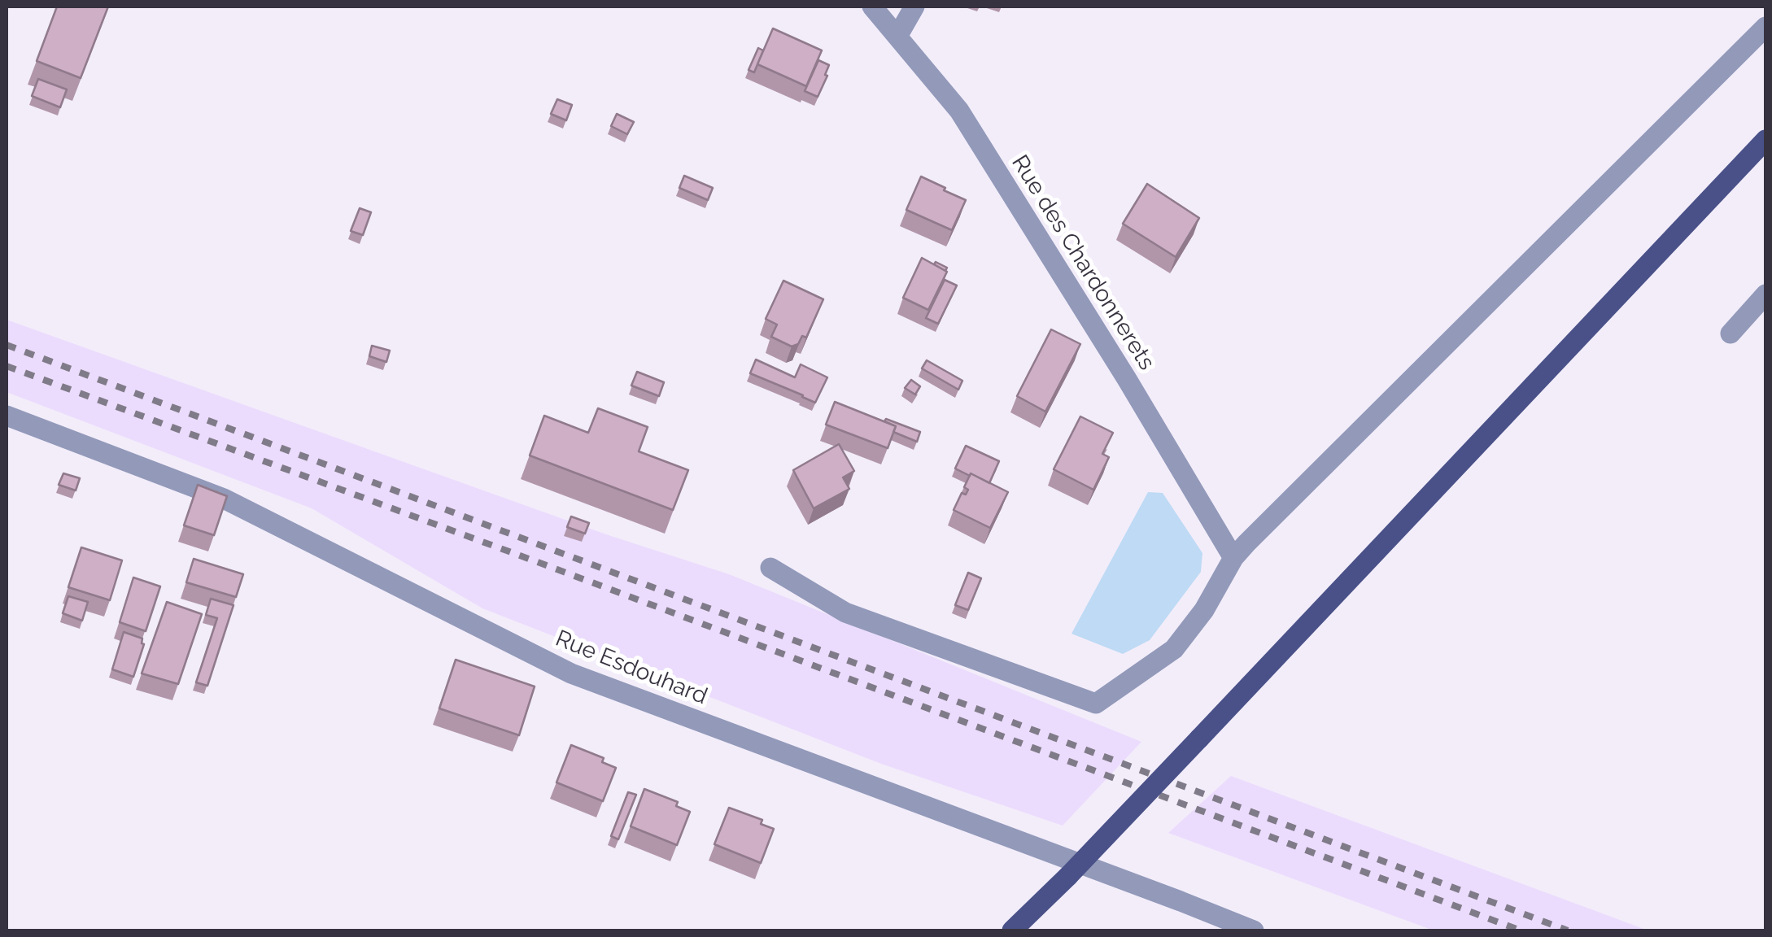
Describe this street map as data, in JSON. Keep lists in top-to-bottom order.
{
  "streets": {
    "street": ["Rue des Chardonnerets", "Rue Esdouhard"]
  }
}
